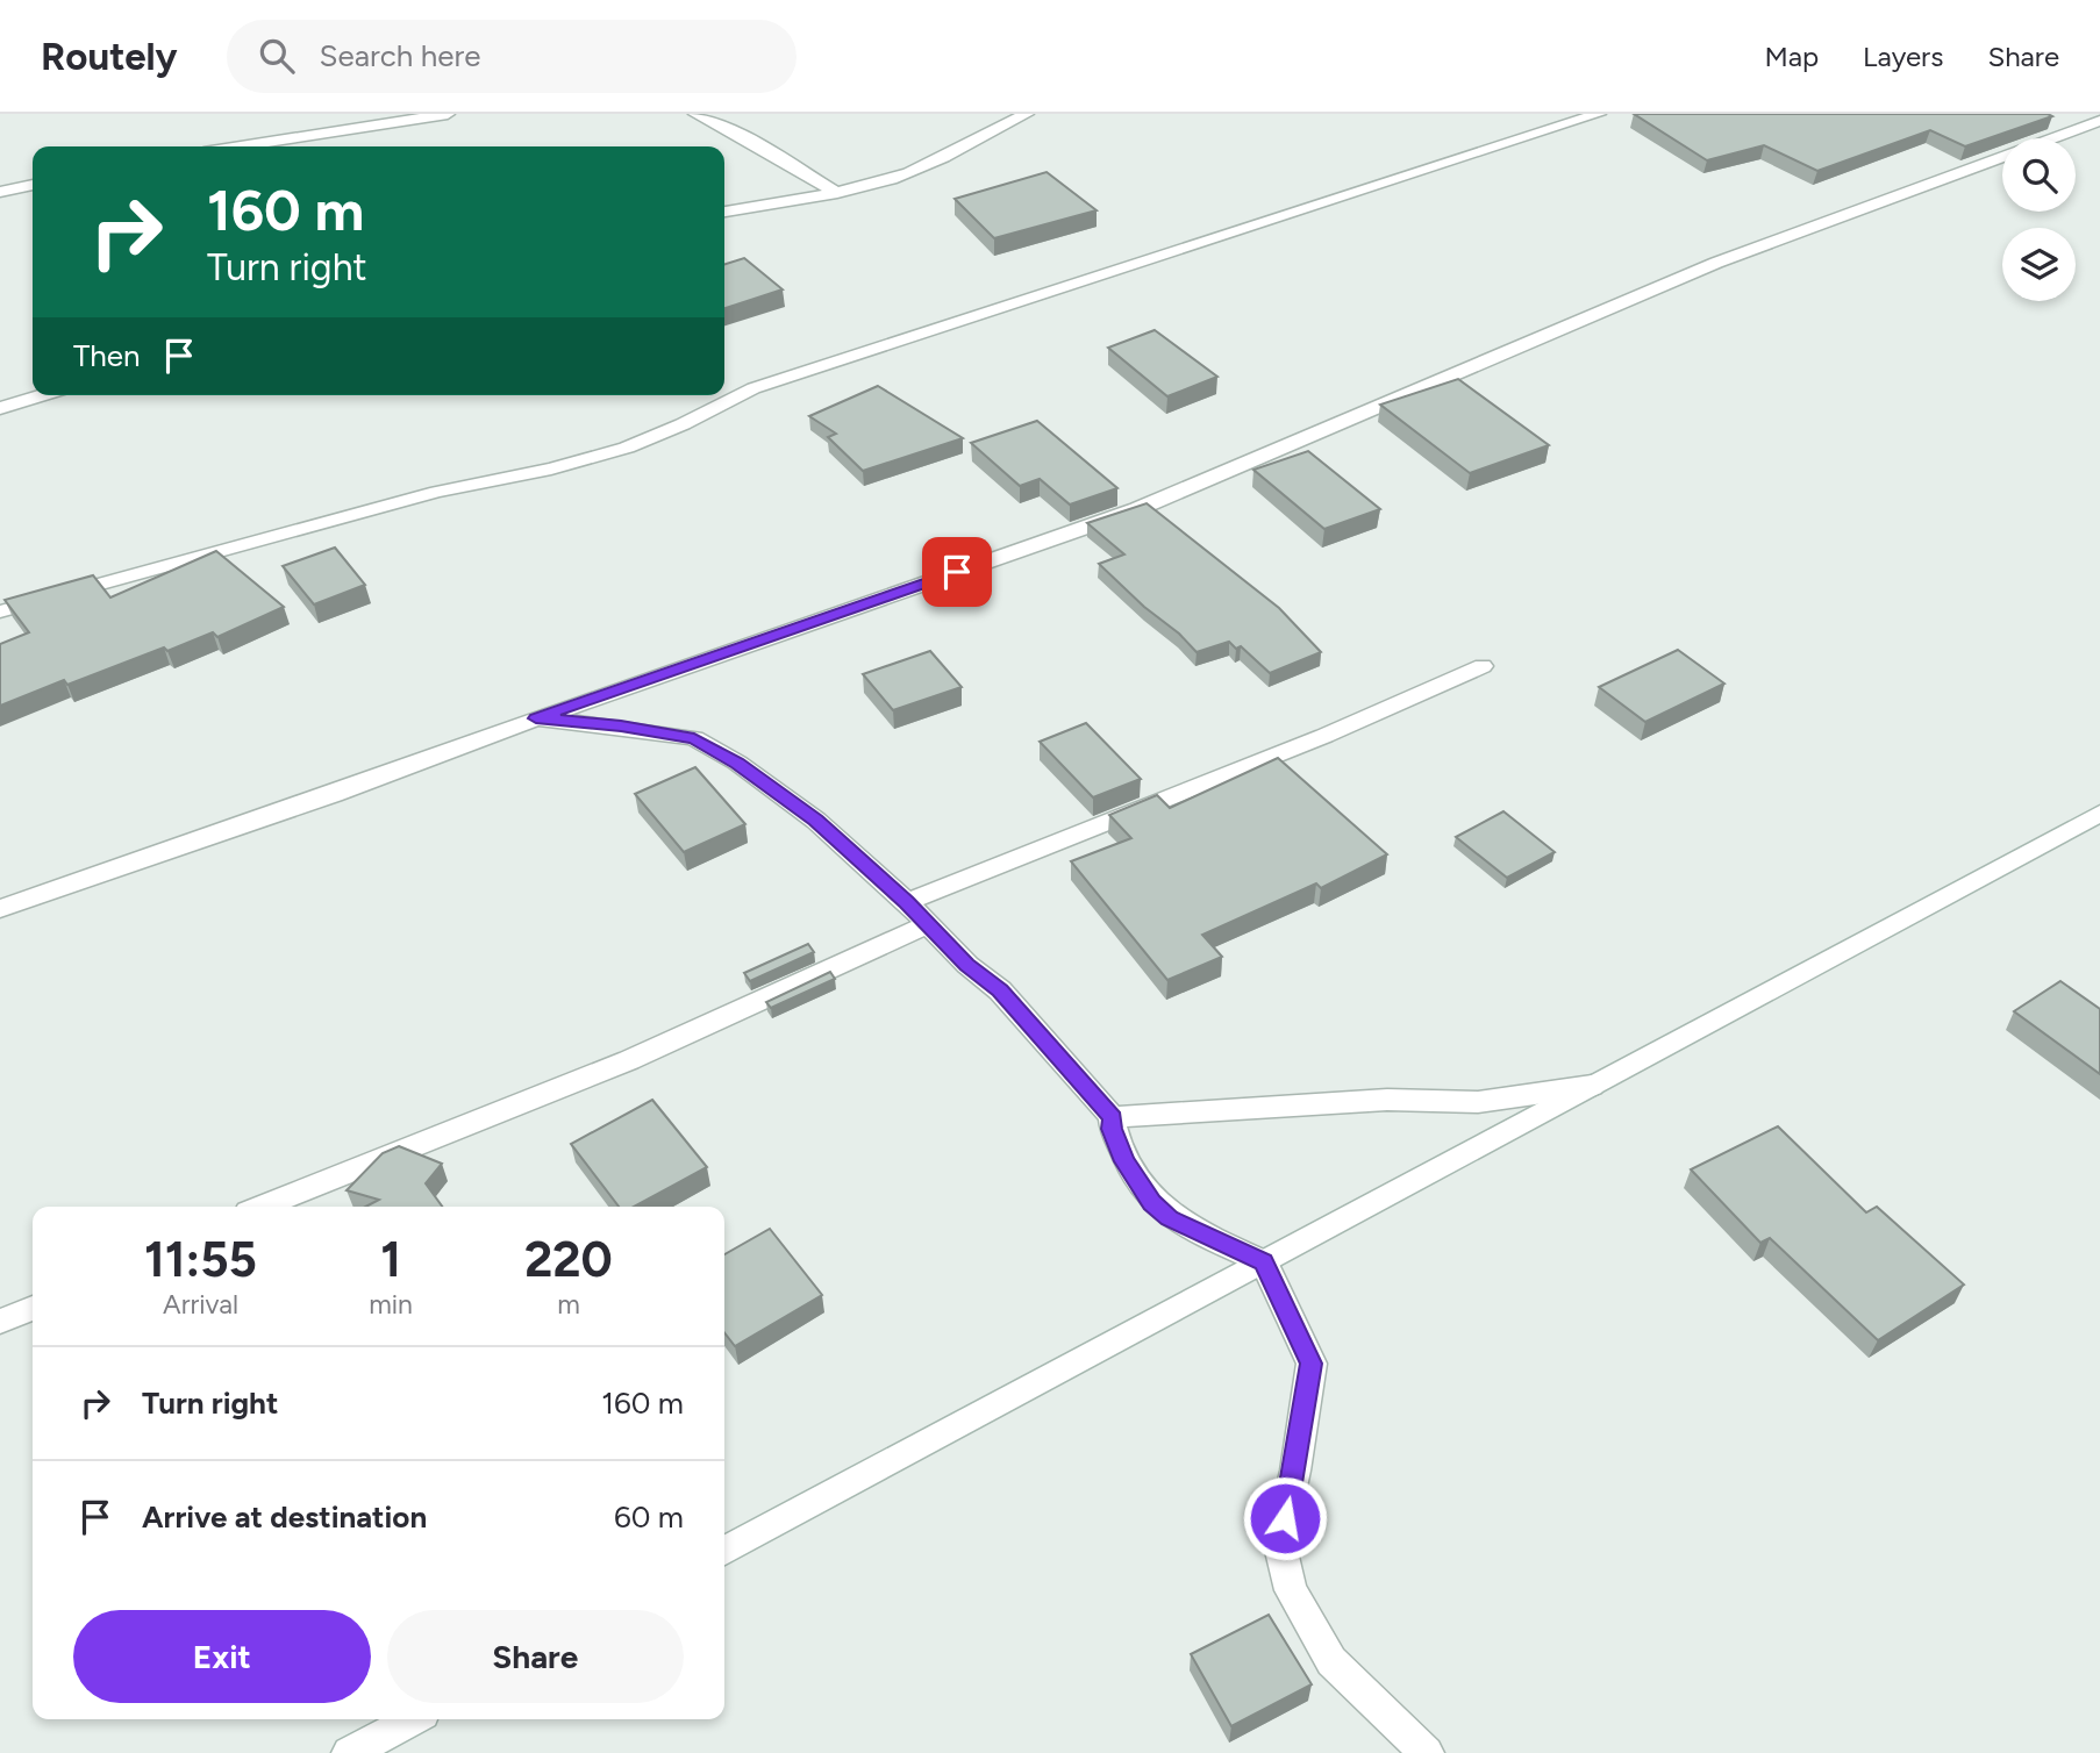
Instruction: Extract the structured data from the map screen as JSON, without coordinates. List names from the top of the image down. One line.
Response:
{"page":{"header":"Routely","search":"Search here","nav":["Map","Layers","Share"],"turn":["160 m","Turn right"],"then":"Then","eta":["11:55","Arrival","1","min","220","m"],"list":[{"name":"Turn right","value":"160 m"},{"name":"Arrive at destination","value":"60 m"}],"buttons":["Exit","Share"]}}
